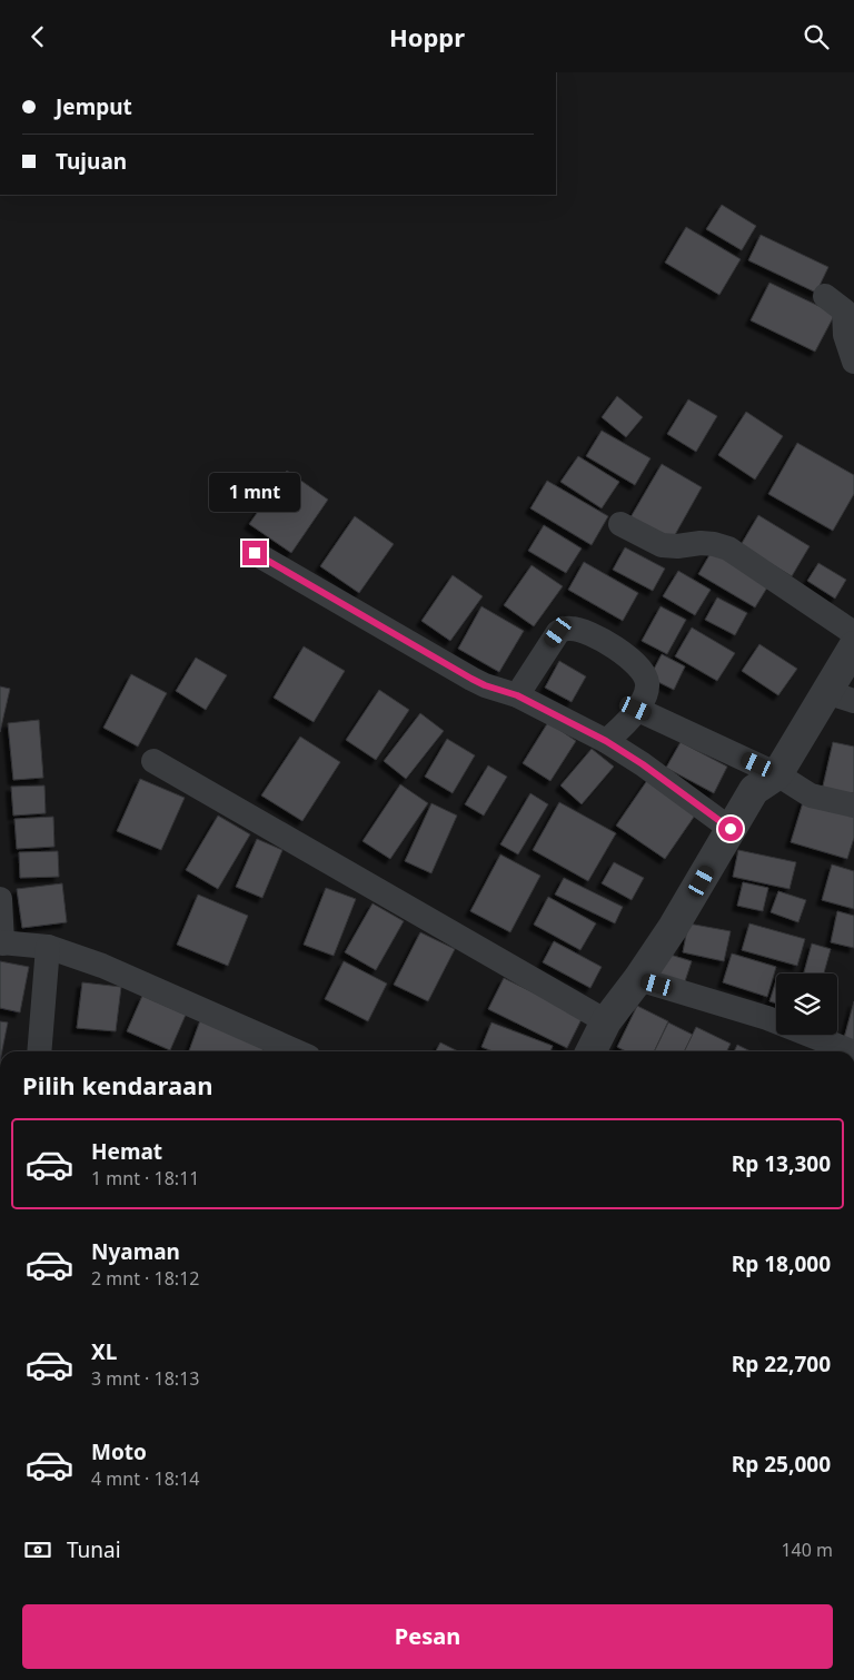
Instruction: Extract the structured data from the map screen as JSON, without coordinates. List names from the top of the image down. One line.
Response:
{"page":{"header":"Hoppr","banner":["Jemput","Tujuan"],"bubble":"1 mnt","heading":"Pilih kendaraan","list":[{"name":"Hemat","note":"1 mnt · 18:11","value":"Rp 13,300"},{"name":"Nyaman","note":"2 mnt · 18:12","value":"Rp 18,000"},{"name":"XL","note":"3 mnt · 18:13","value":"Rp 22,700"},{"name":"Moto","note":"4 mnt · 18:14","value":"Rp 25,000"}],"pay":["Tunai","140 m"],"buttons":"Pesan"}}
